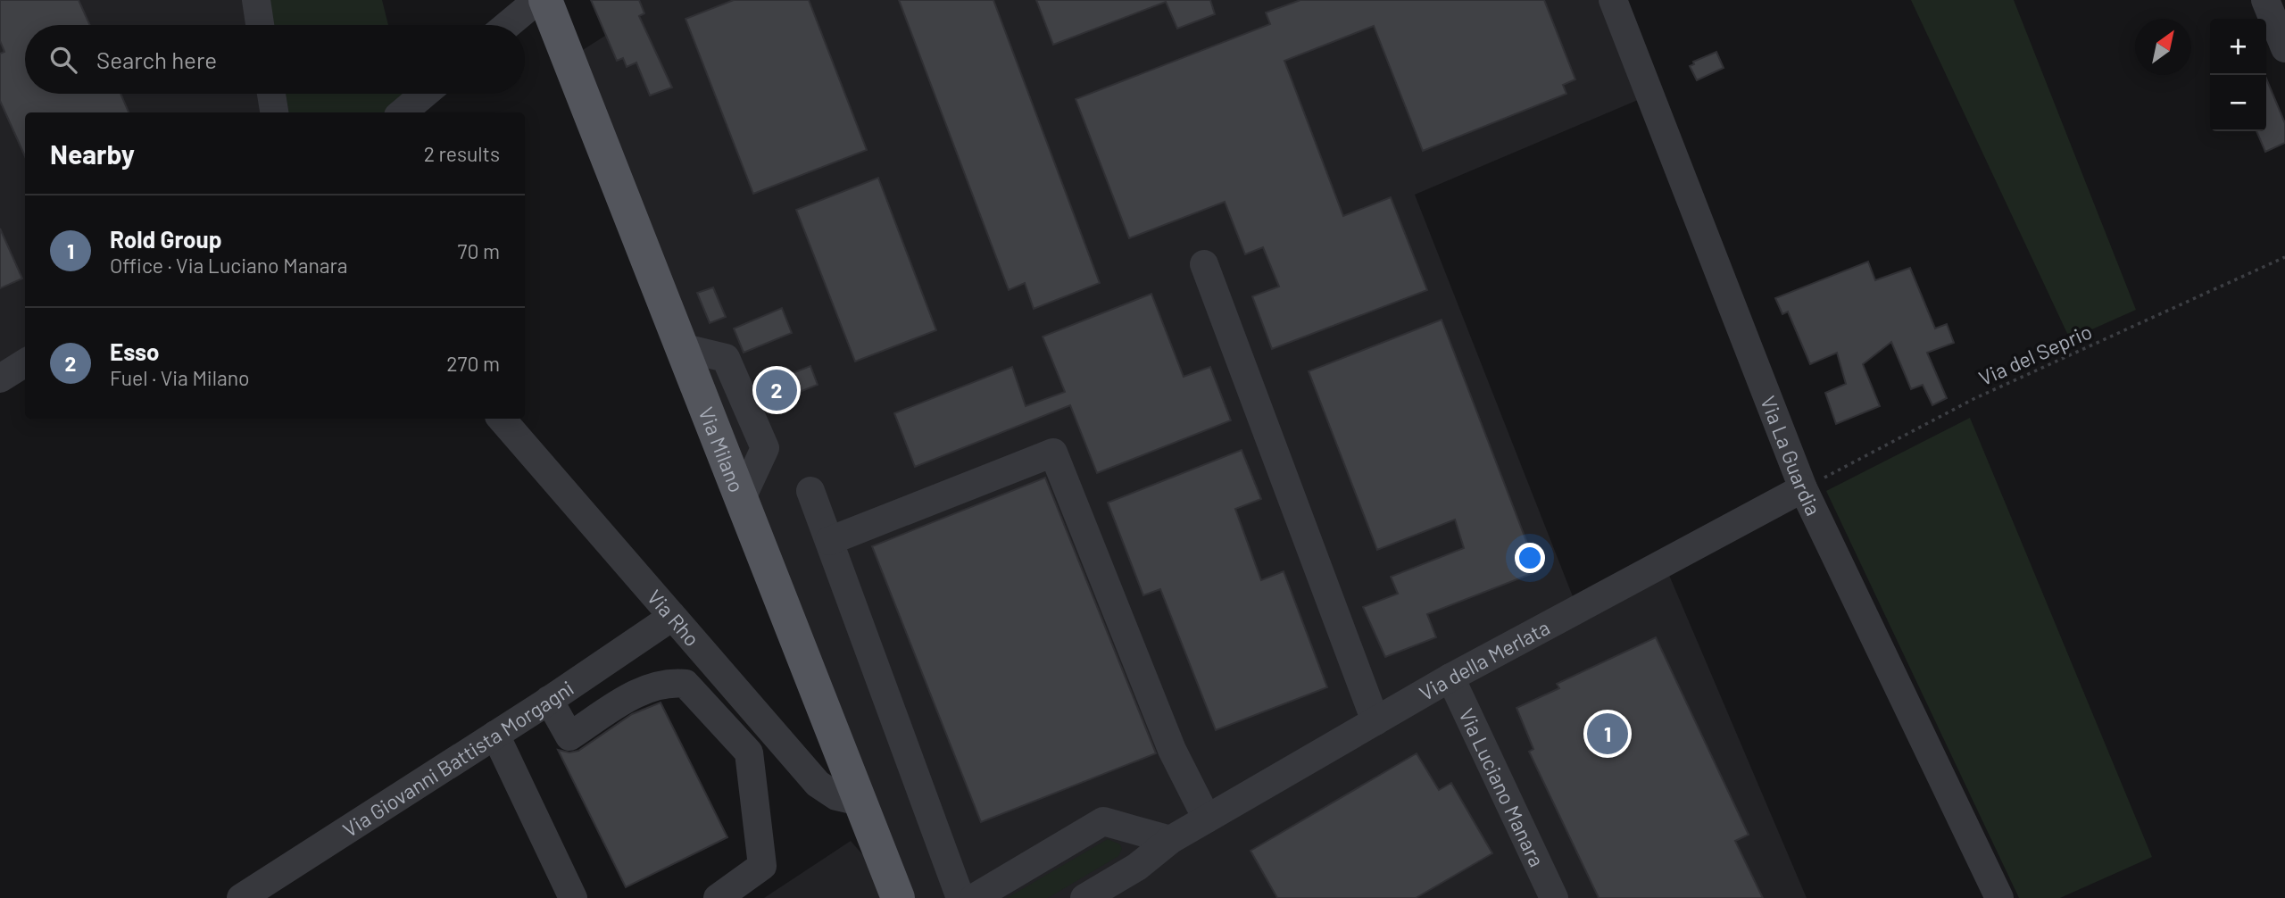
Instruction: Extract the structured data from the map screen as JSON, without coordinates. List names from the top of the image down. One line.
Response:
{"streets":{"main road":["Via Milano"],"street":["Via La Guardia","Via Rho","Via della Merlata","Via Giovanni Battista Morgagni","Via Luciano Manara"],"path":["Via del Seprio"]},"crossings":[["Via del Seprio","Via La Guardia"],["Via del Seprio","Via della Merlata"],["Via Milano","Via Rho"],["Via La Guardia","Via della Merlata"],["Via Rho","Via Giovanni Battista Morgagni"],["Via della Merlata","Via Luciano Manara"]],"north":"top right","page":{"map_buttons":["+","−"],"search":"Search here","heading":["Nearby","2 results"],"list":[{"mark":"1","name":"Rold Group","note":"Office · Via Luciano Manara","value":"70 m"},{"mark":"2","name":"Esso","note":"Fuel · Via Milano","value":"270 m"}],"pins":["2","1"]}}
